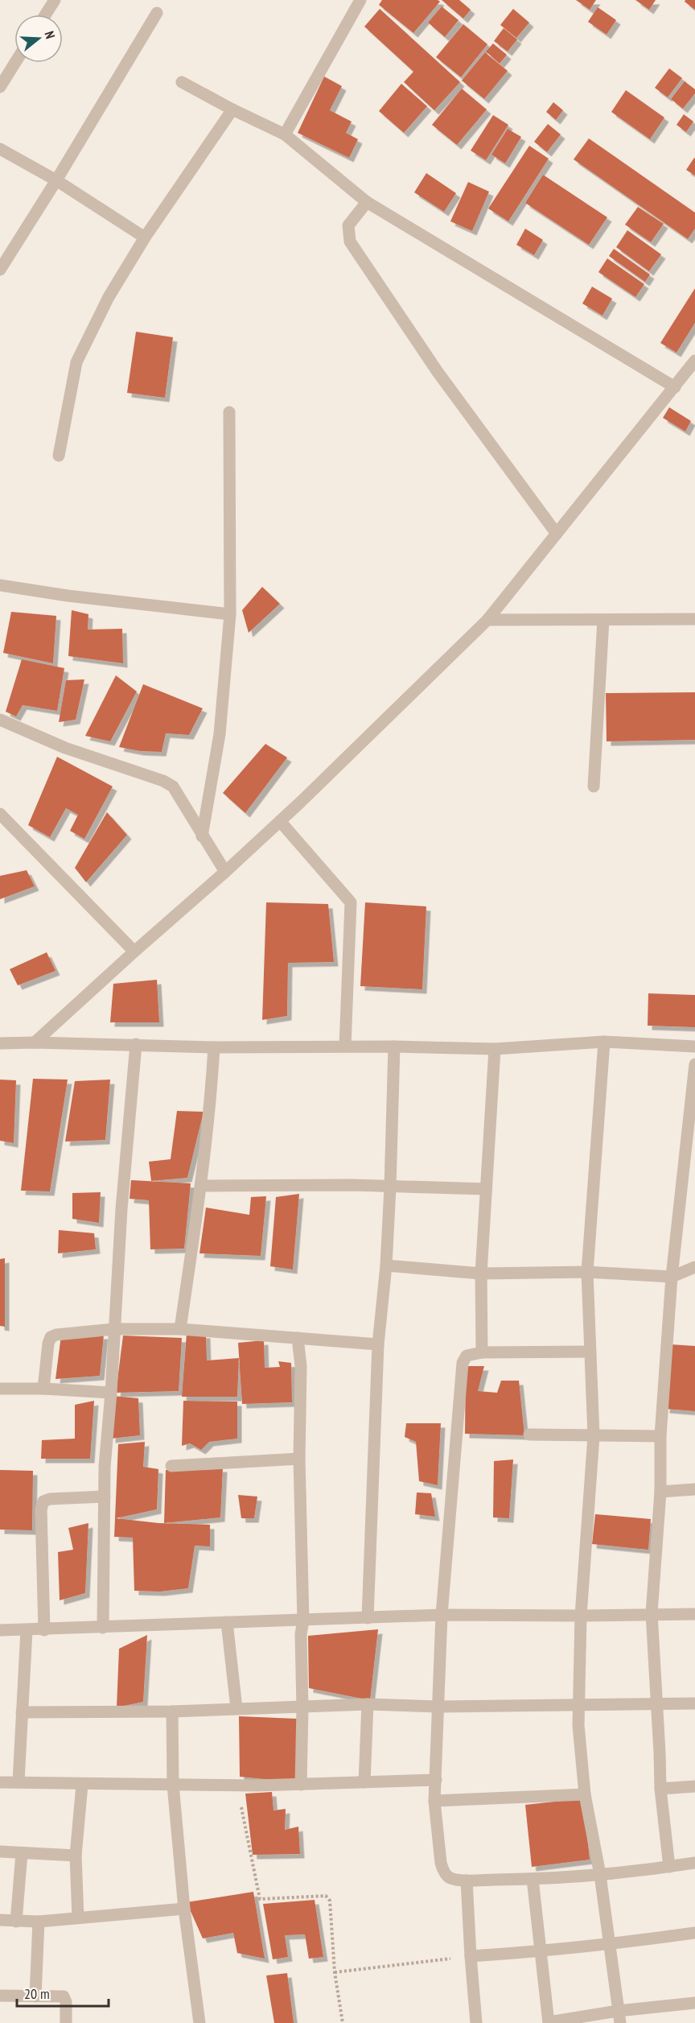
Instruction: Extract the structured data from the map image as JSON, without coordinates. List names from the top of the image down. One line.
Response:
{"scale_bar":"20 m","north":"right"}
